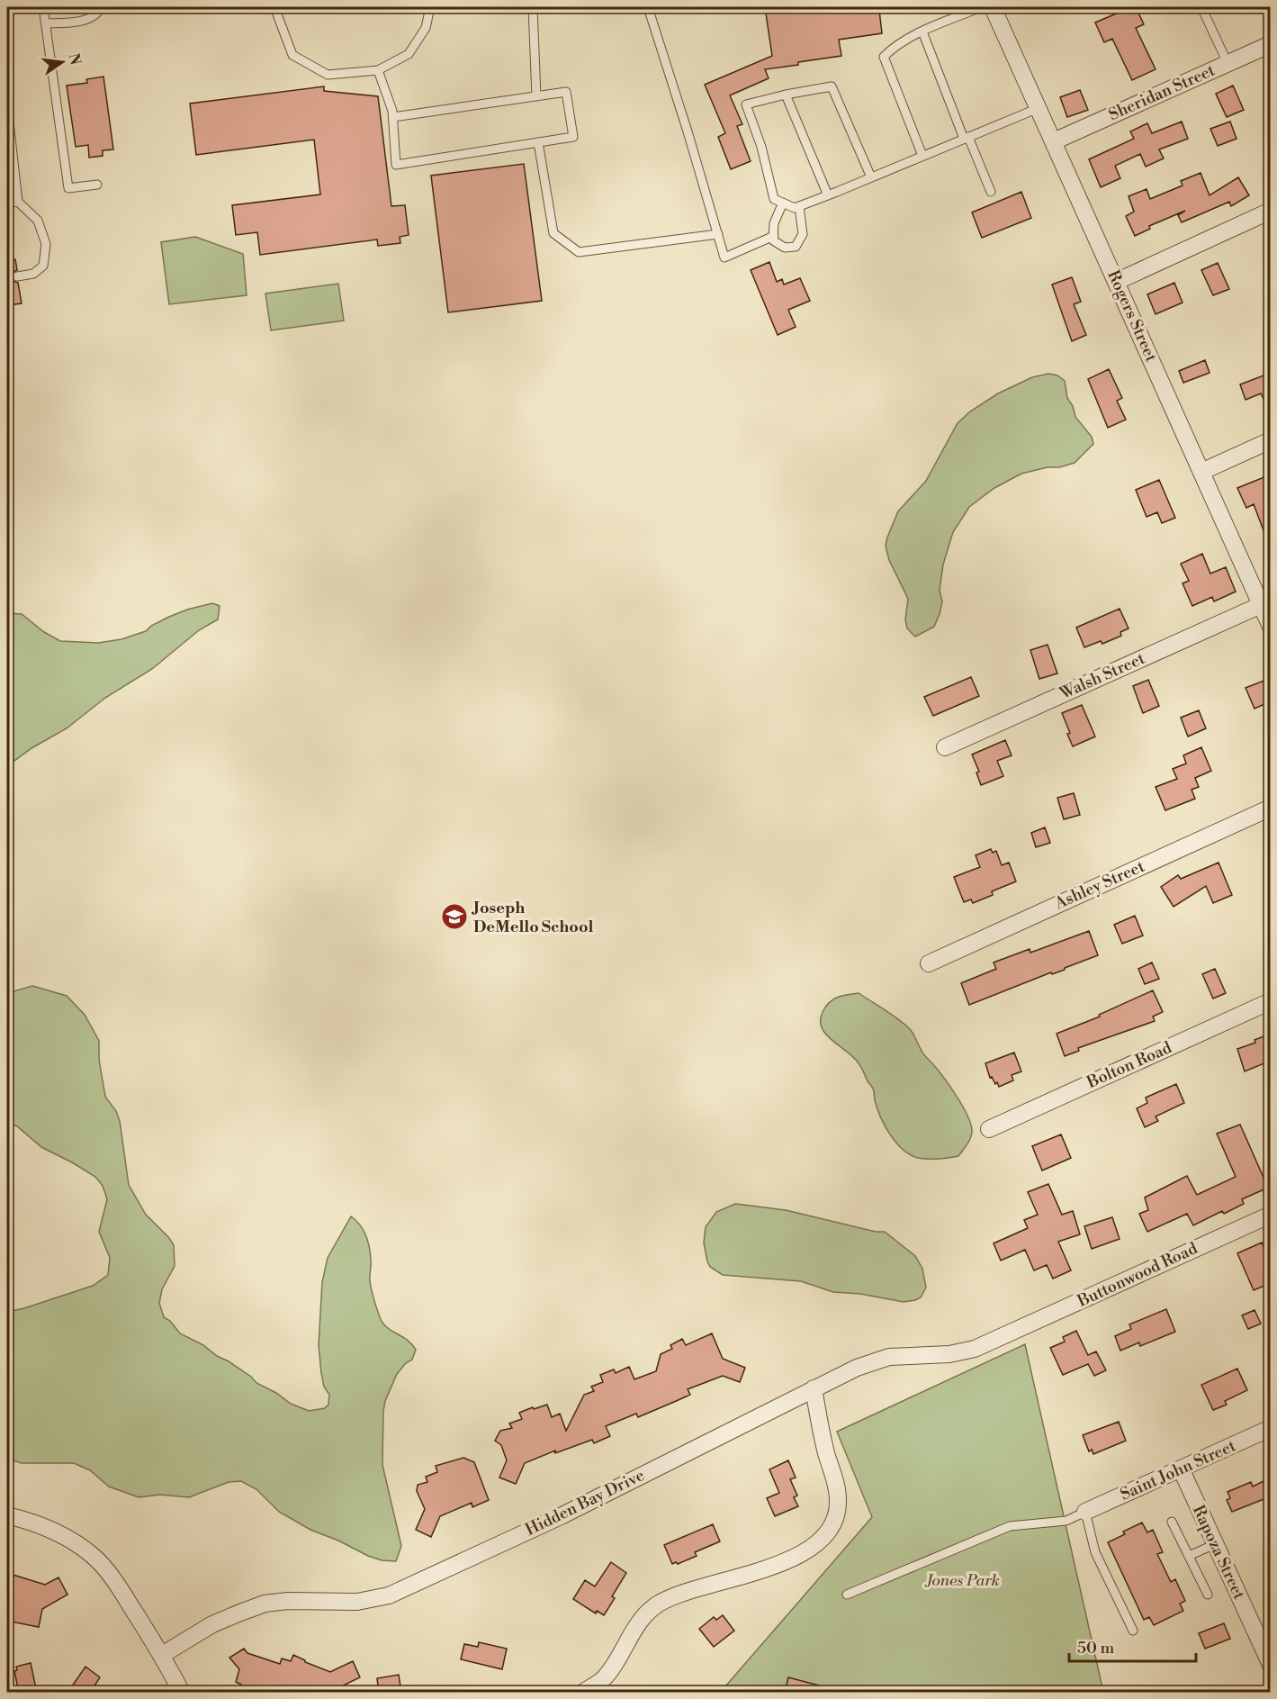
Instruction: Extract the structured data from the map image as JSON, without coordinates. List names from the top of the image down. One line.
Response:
{"streets":{"street":["Sheridan Street","Rogers Street","Walsh Street","Ashley Street","Bolton Road","Buttonwood Road","Saint John Street","Hidden Bay Drive","Rapoza Street"]},"crossings":[["Sheridan Street","Rogers Street"],["Rogers Street","Walsh Street"],["Buttonwood Road","Hidden Bay Drive"],["Saint John Street","Rapoza Street"]],"parks":["Jones Park"],"places":{"school or university":["Joseph DeMello School"]},"scale_bar":"50 m","north":"right"}
